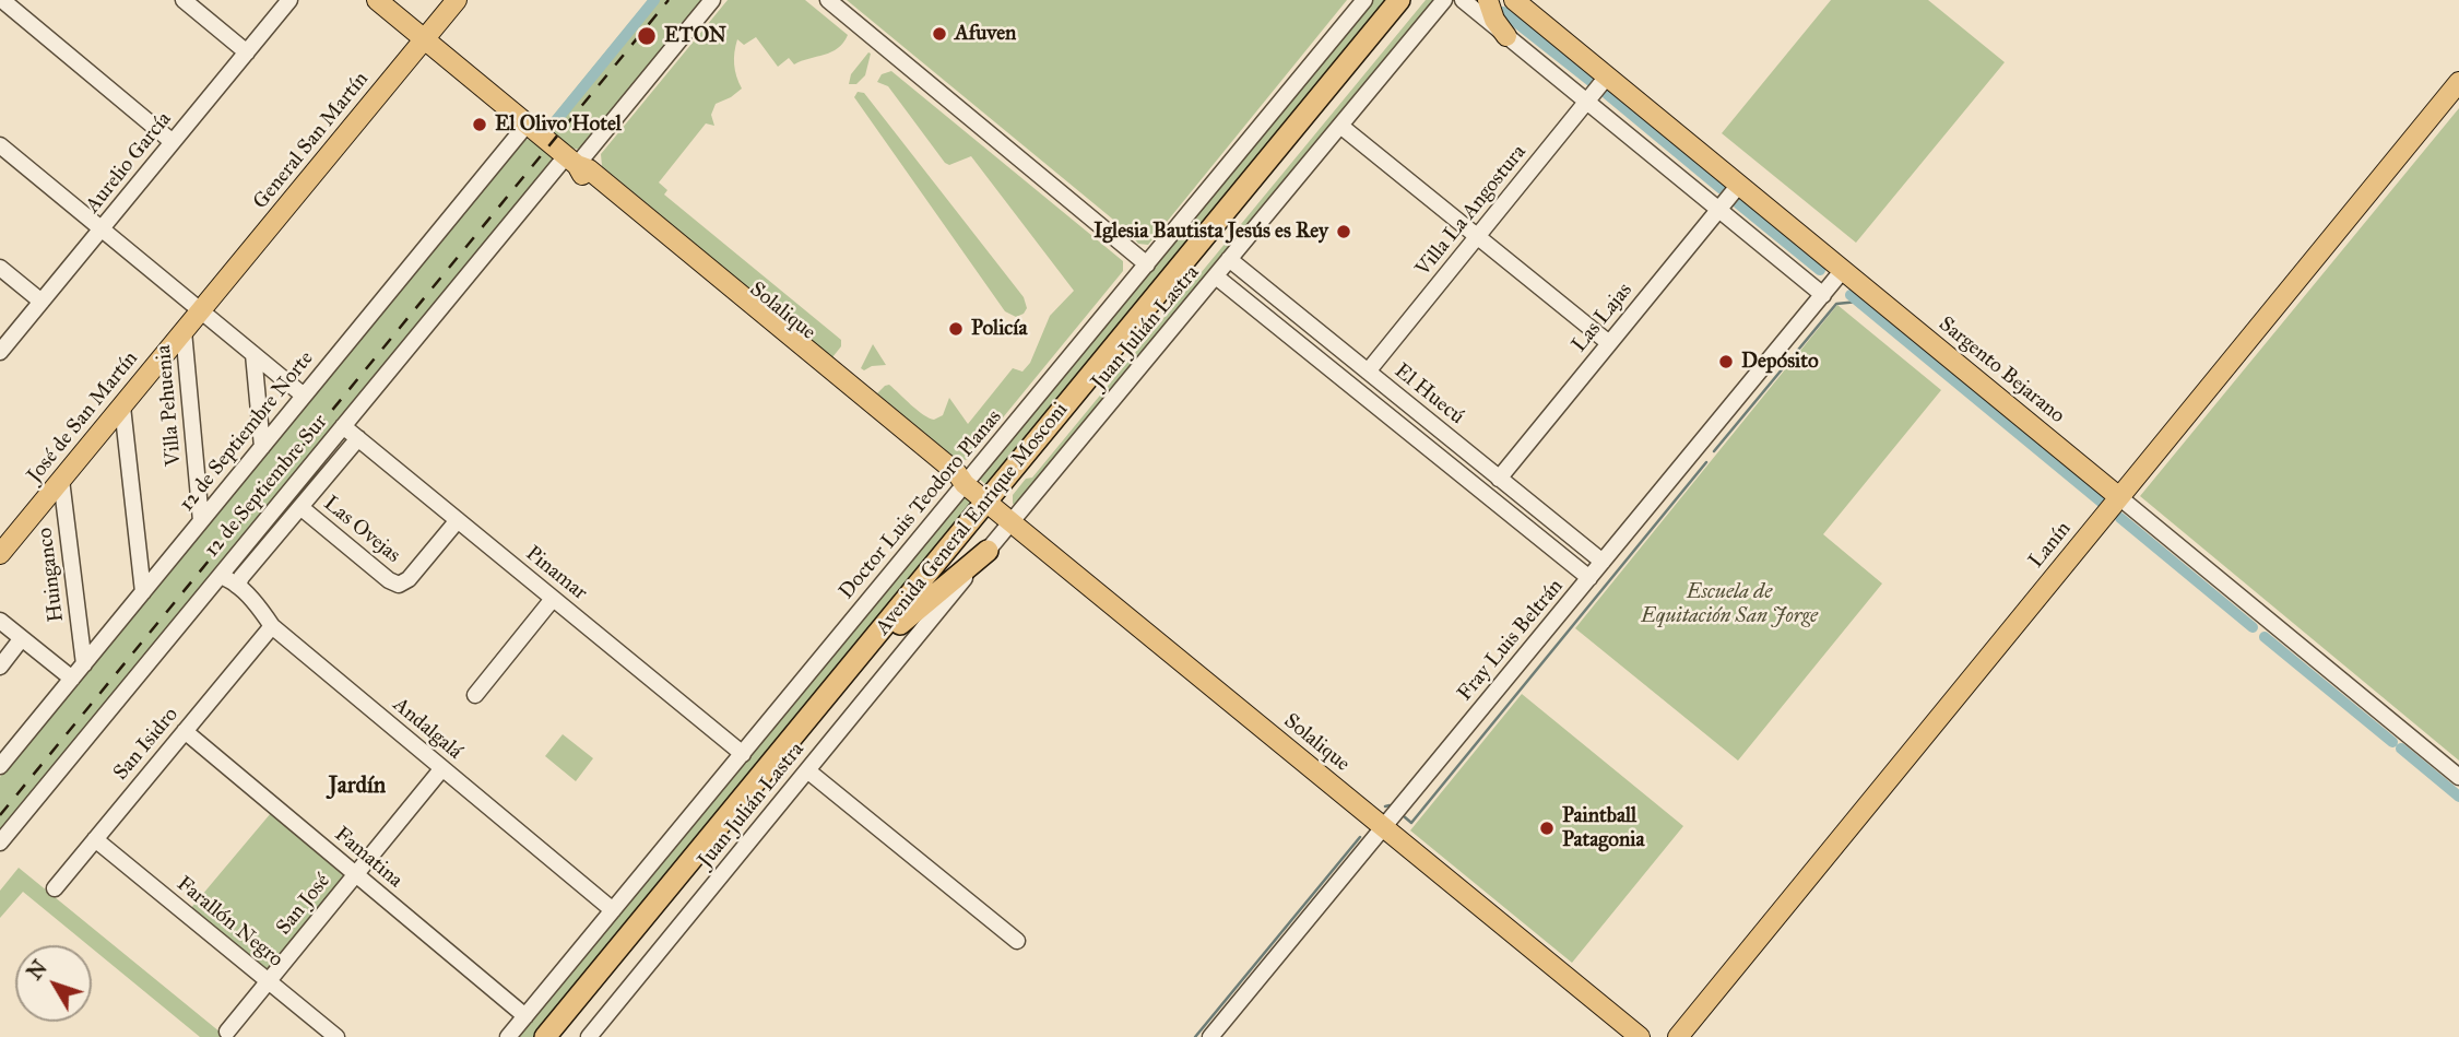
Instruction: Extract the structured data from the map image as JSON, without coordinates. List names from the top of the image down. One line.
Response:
{"streets":{"highway":["Avenida General Enrique Mosconi"],"main road":["General San Martín","Solalique","Sargento Bejarano","José de San Martín","Lanín"],"street":["Aurelio García","Villa La Angostura","Las Lajas","Juan Julián Lastra","El Huecú","Villa Pehuenia","12 de Septiembre Norte","12 de Septiembre Sur","Doctor Luis Teodoro Planas","Las Ovejas","Pinamar","Huinganco","Fray Luis Beltrán","Andalgalá","San Isidro","Famatina","San José","Farallón Negro"]},"crossings":[["General San Martín","Solalique"],["General San Martín","José de San Martín"],["Villa La Angostura","Sargento Bejarano"],["Villa La Angostura","El Huecú"],["Solalique","Juan Julián Lastra"],["Solalique","12 de Septiembre Norte"],["Solalique","12 de Septiembre Sur"],["Solalique","Doctor Luis Teodoro Planas"],["Solalique","Avenida General Enrique Mosconi"],["Solalique","Fray Luis Beltrán"],["Las Lajas","Sargento Bejarano"],["Las Lajas","El Huecú"],["Juan Julián Lastra","El Huecú"],["Juan Julián Lastra","Avenida General Enrique Mosconi"],["Sargento Bejarano","Lanín"],["Sargento Bejarano","Fray Luis Beltrán"],["El Huecú","Fray Luis Beltrán"],["Villa Pehuenia","José de San Martín"],["Villa Pehuenia","12 de Septiembre Norte"],["José de San Martín","Huinganco"],["12 de Septiembre Norte","Huinganco"],["12 de Septiembre Sur","Pinamar"],["12 de Septiembre Sur","Andalgalá"],["Doctor Luis Teodoro Planas","Pinamar"],["Doctor Luis Teodoro Planas","Andalgalá"],["Doctor Luis Teodoro Planas","Famatina"],["Las Ovejas","Pinamar"],["Andalgalá","San Isidro"],["Andalgalá","San José"],["San Isidro","Famatina"],["San Isidro","Farallón Negro"],["Famatina","San José"],["San José","Farallón Negro"]],"districts":["Jardín"],"parks":["Escuela de Equitación San Jorge"],"places":["Afuven","ETON","El Olivo Hotel","Iglesia Bautista Jesús es Rey","Policía","Depósito","Paintball Patagonia"],"north":"top left"}
